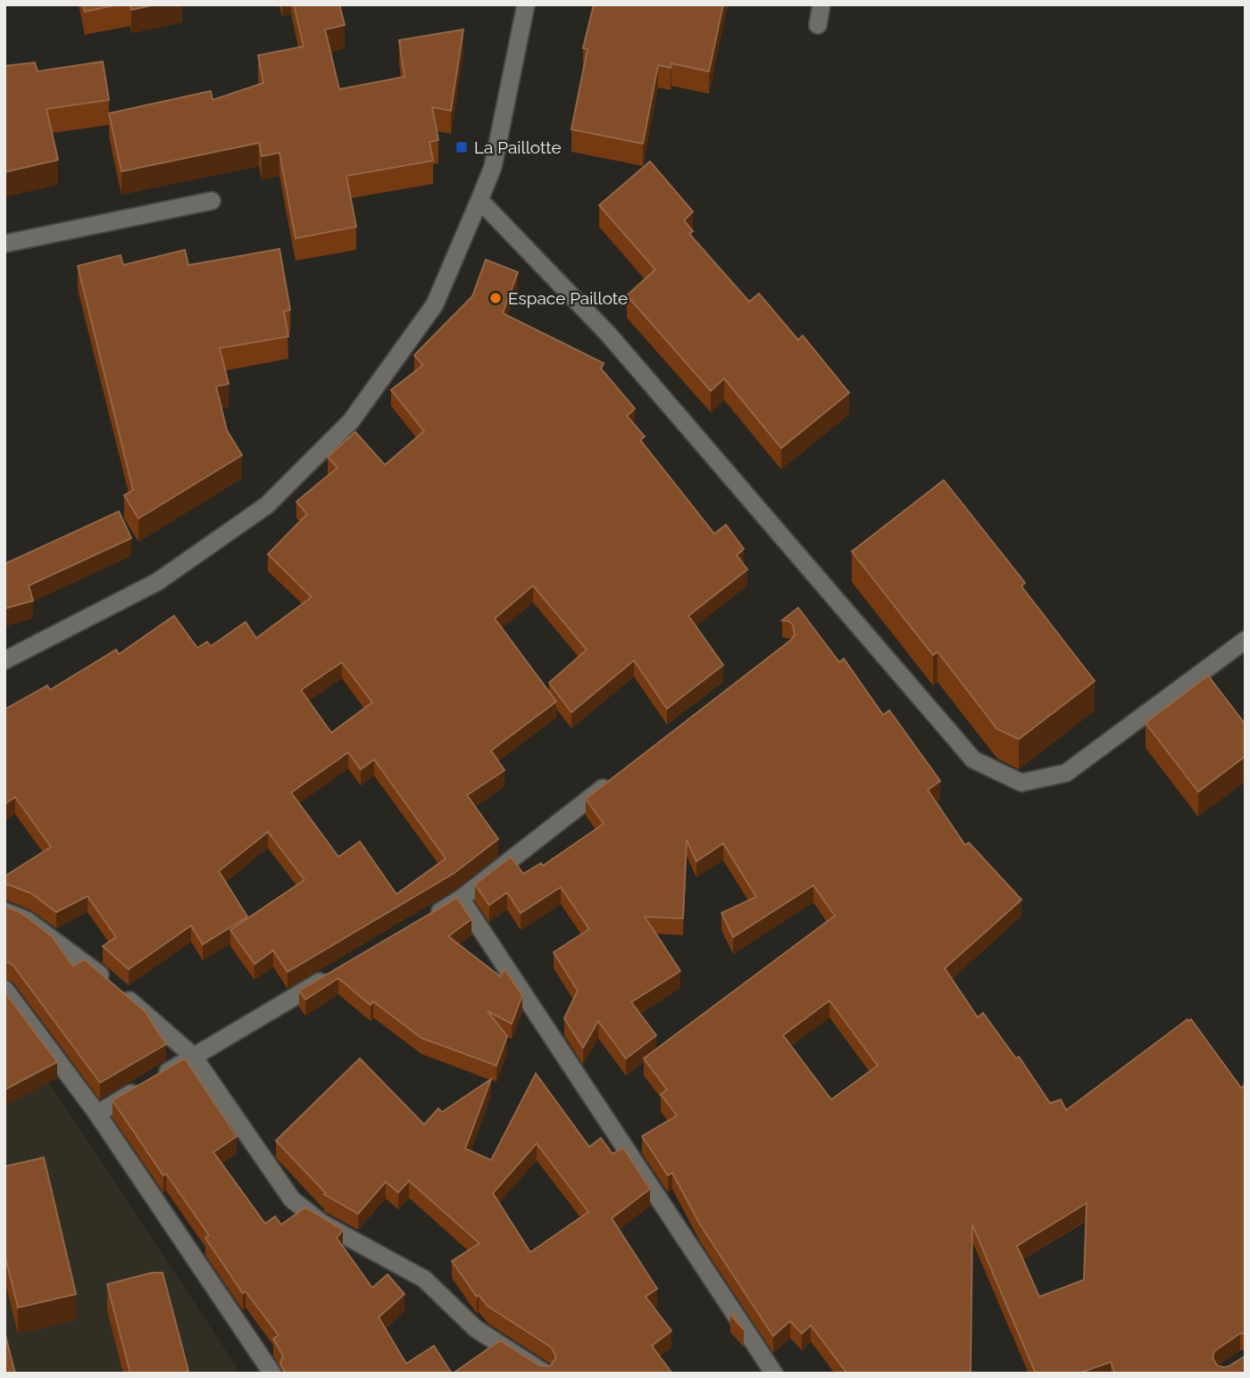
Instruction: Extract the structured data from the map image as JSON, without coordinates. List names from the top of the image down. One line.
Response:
{"places":{"transit":["La Paillotte"],"other":["Espace Paillote"]}}
